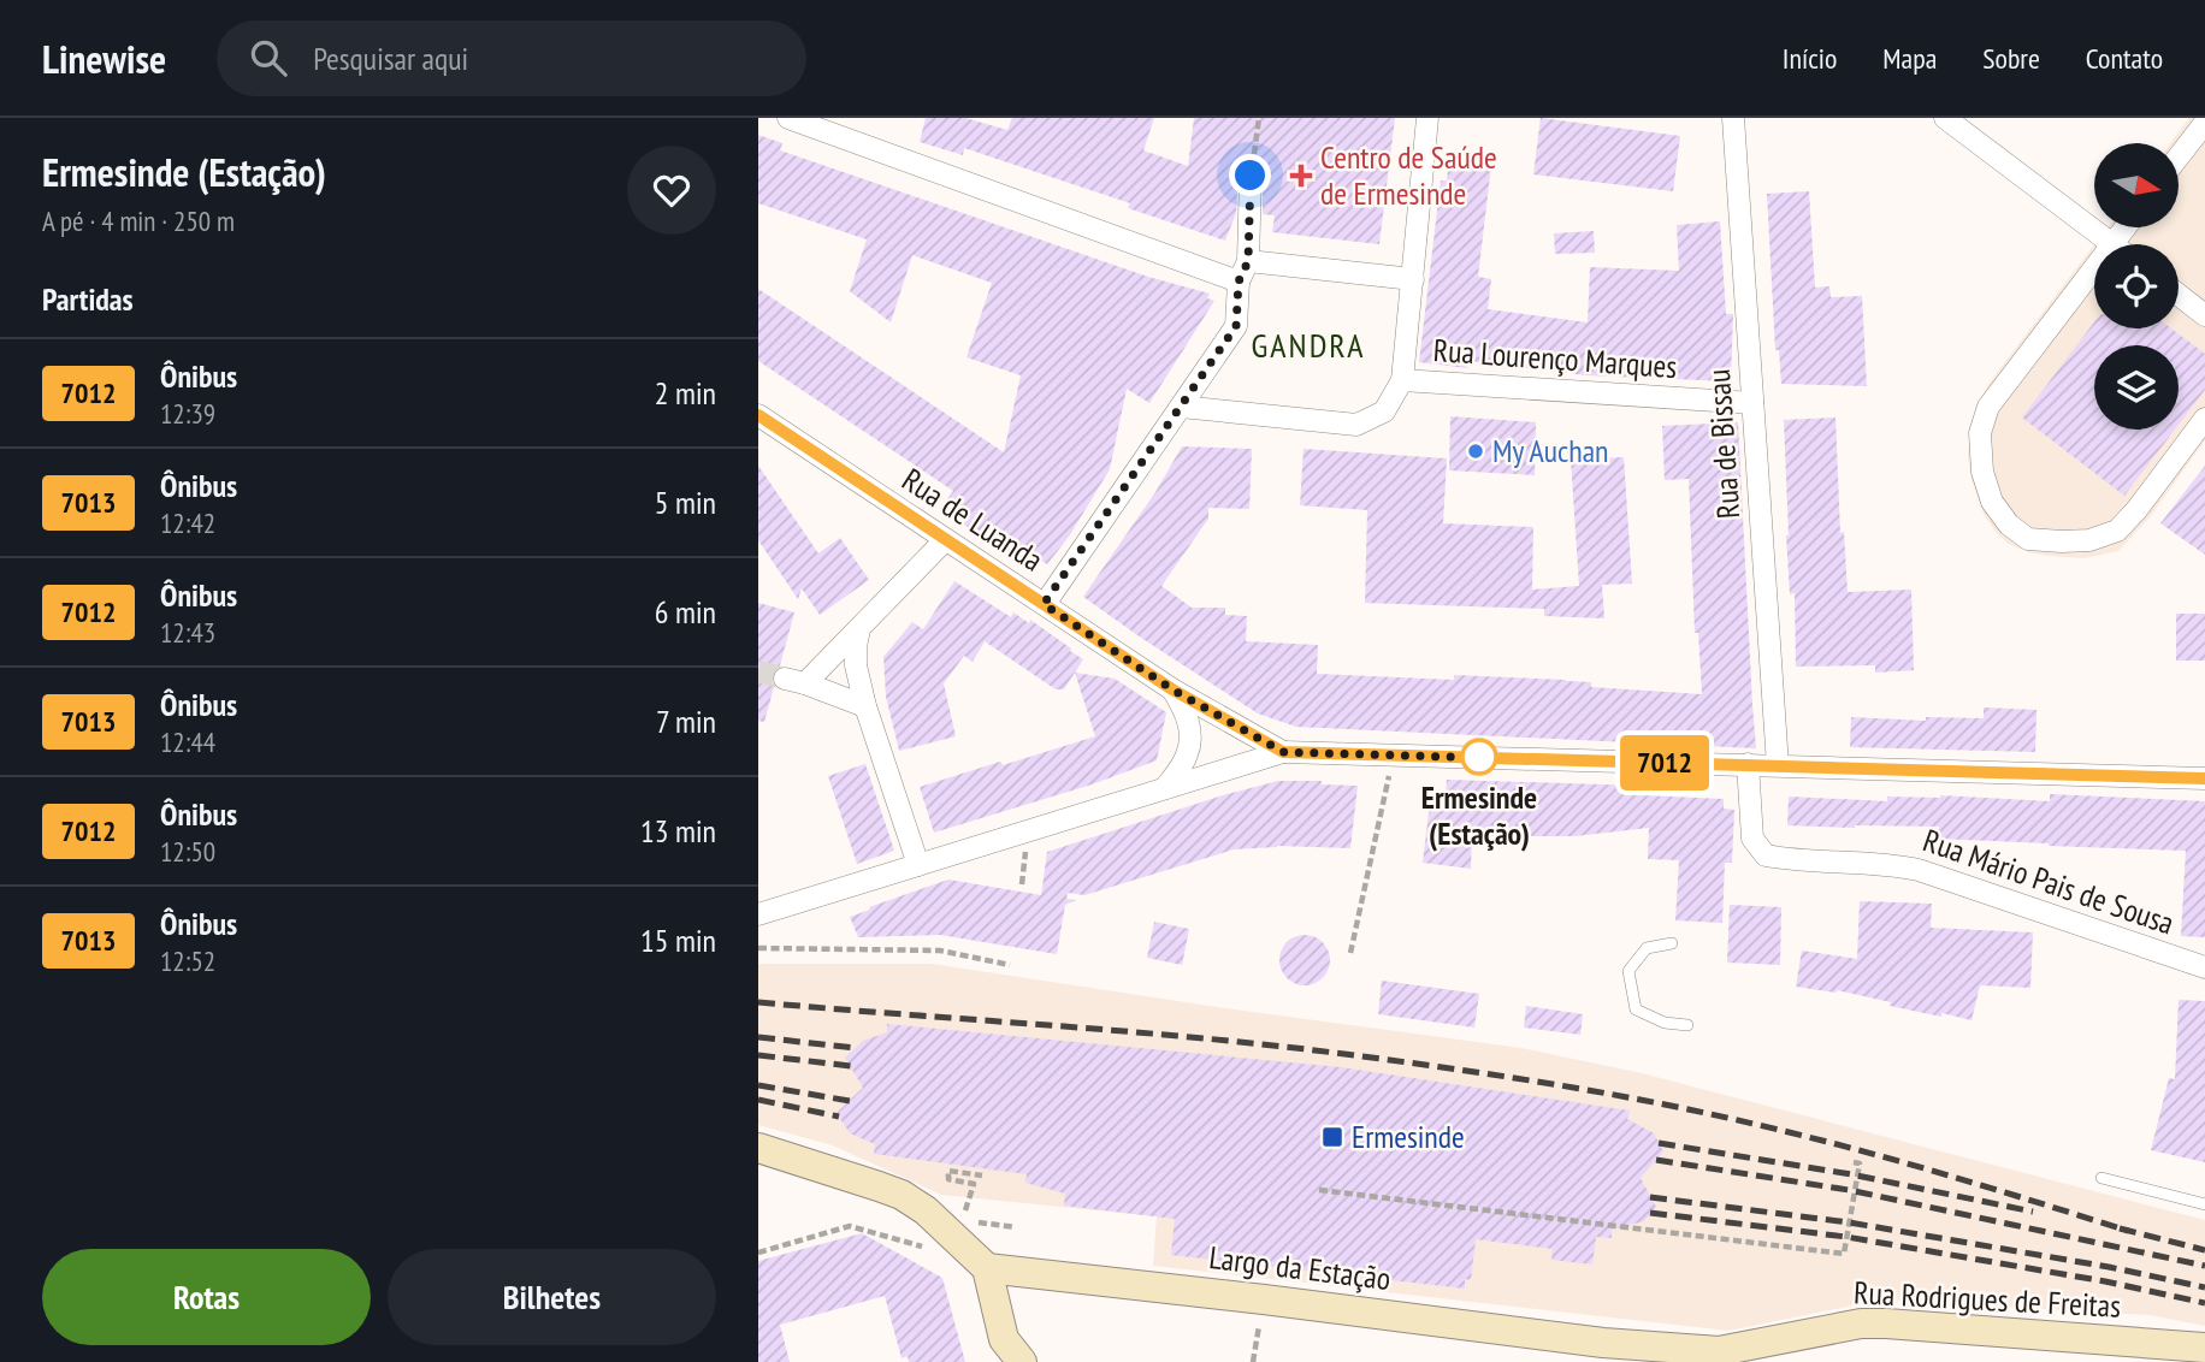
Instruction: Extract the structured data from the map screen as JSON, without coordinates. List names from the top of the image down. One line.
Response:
{"streets":{"main road":["Largo da Estação","Rua Rodrigues de Freitas"],"street":["Rua Lourenço Marques","Rua de Bissau","Rua de Luanda","Rua Mário Pais de Sousa"]},"crossings":[["Rua Lourenço Marques","Rua de Bissau"],["Largo da Estação","Rua Rodrigues de Freitas"]],"districts":["GANDRA"],"places":{"health":["Centro de Saúde de Ermesinde"],"other":["My Auchan","Ermesinde (Estação)"],"transit":["Ermesinde"]},"lines":["bus line 7012"],"north":"right","page":{"header":"Linewise","search":"Pesquisar aqui","nav":["Início","Mapa","Sobre","Contato"],"heading":[["Ermesinde (Estação)","A pé · 4 min · 250 m"],"Partidas"],"on_map":"7012","list":[{"mark":"7012","name":"Ônibus","note":"12:39","value":"2 min"},{"mark":"7013","name":"Ônibus","note":"12:42","value":"5 min"},{"mark":"7012","name":"Ônibus","note":"12:43","value":"6 min"},{"mark":"7013","name":"Ônibus","note":"12:44","value":"7 min"},{"mark":"7012","name":"Ônibus","note":"12:50","value":"13 min"},{"mark":"7013","name":"Ônibus","note":"12:52","value":"15 min"}],"buttons":["Rotas","Bilhetes"]}}
